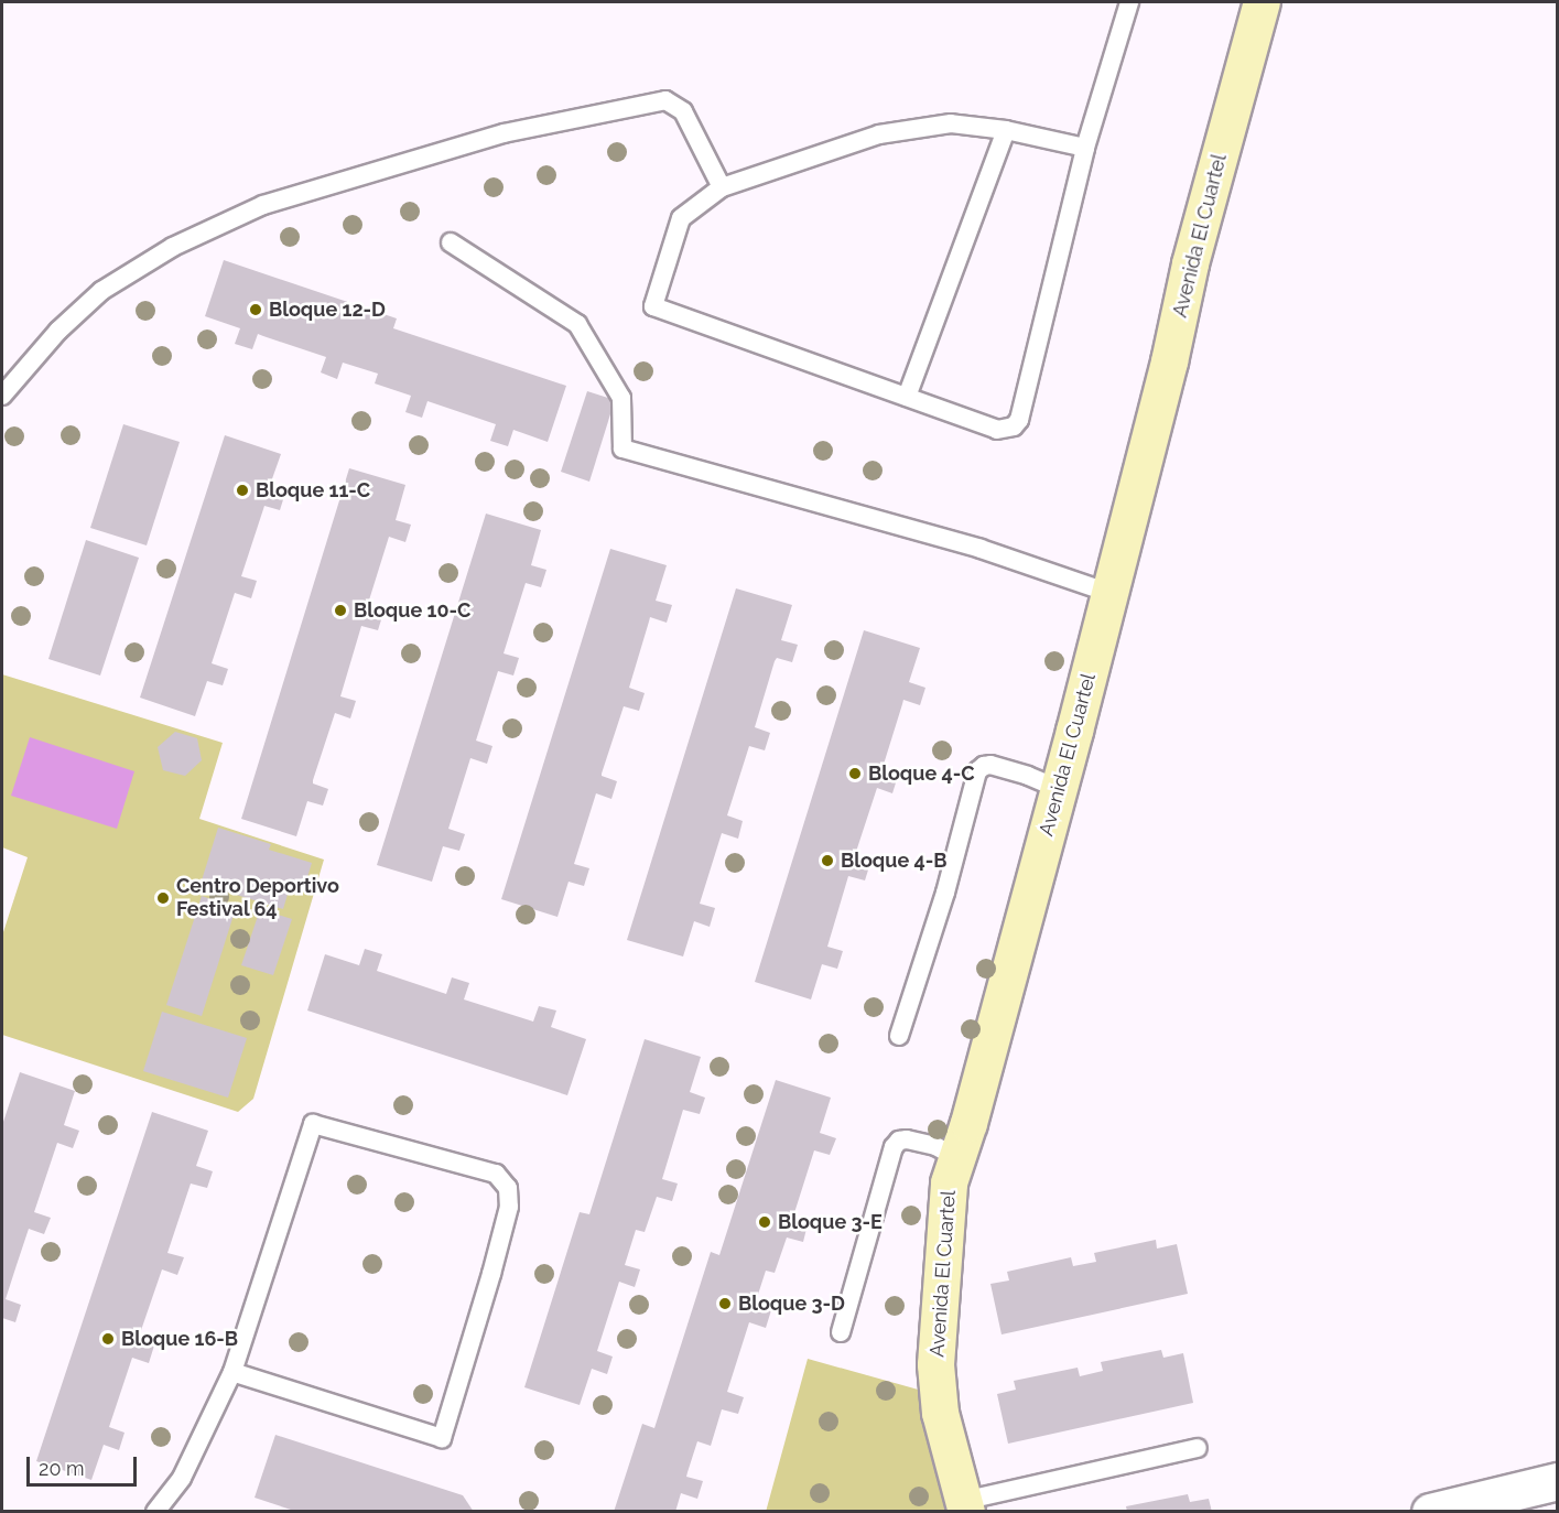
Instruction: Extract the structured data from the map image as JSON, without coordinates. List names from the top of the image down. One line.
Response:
{"streets":{"main road":["Avenida El Cuartel"]},"places":["Bloque 12-D","Bloque 11-C","Bloque 10-C","Bloque 4-C","Bloque 4-B","Centro Deportivo Festival 64","Bloque 3-E","Bloque 3-D","Bloque 16-B"],"scale_bar":"20 m"}
